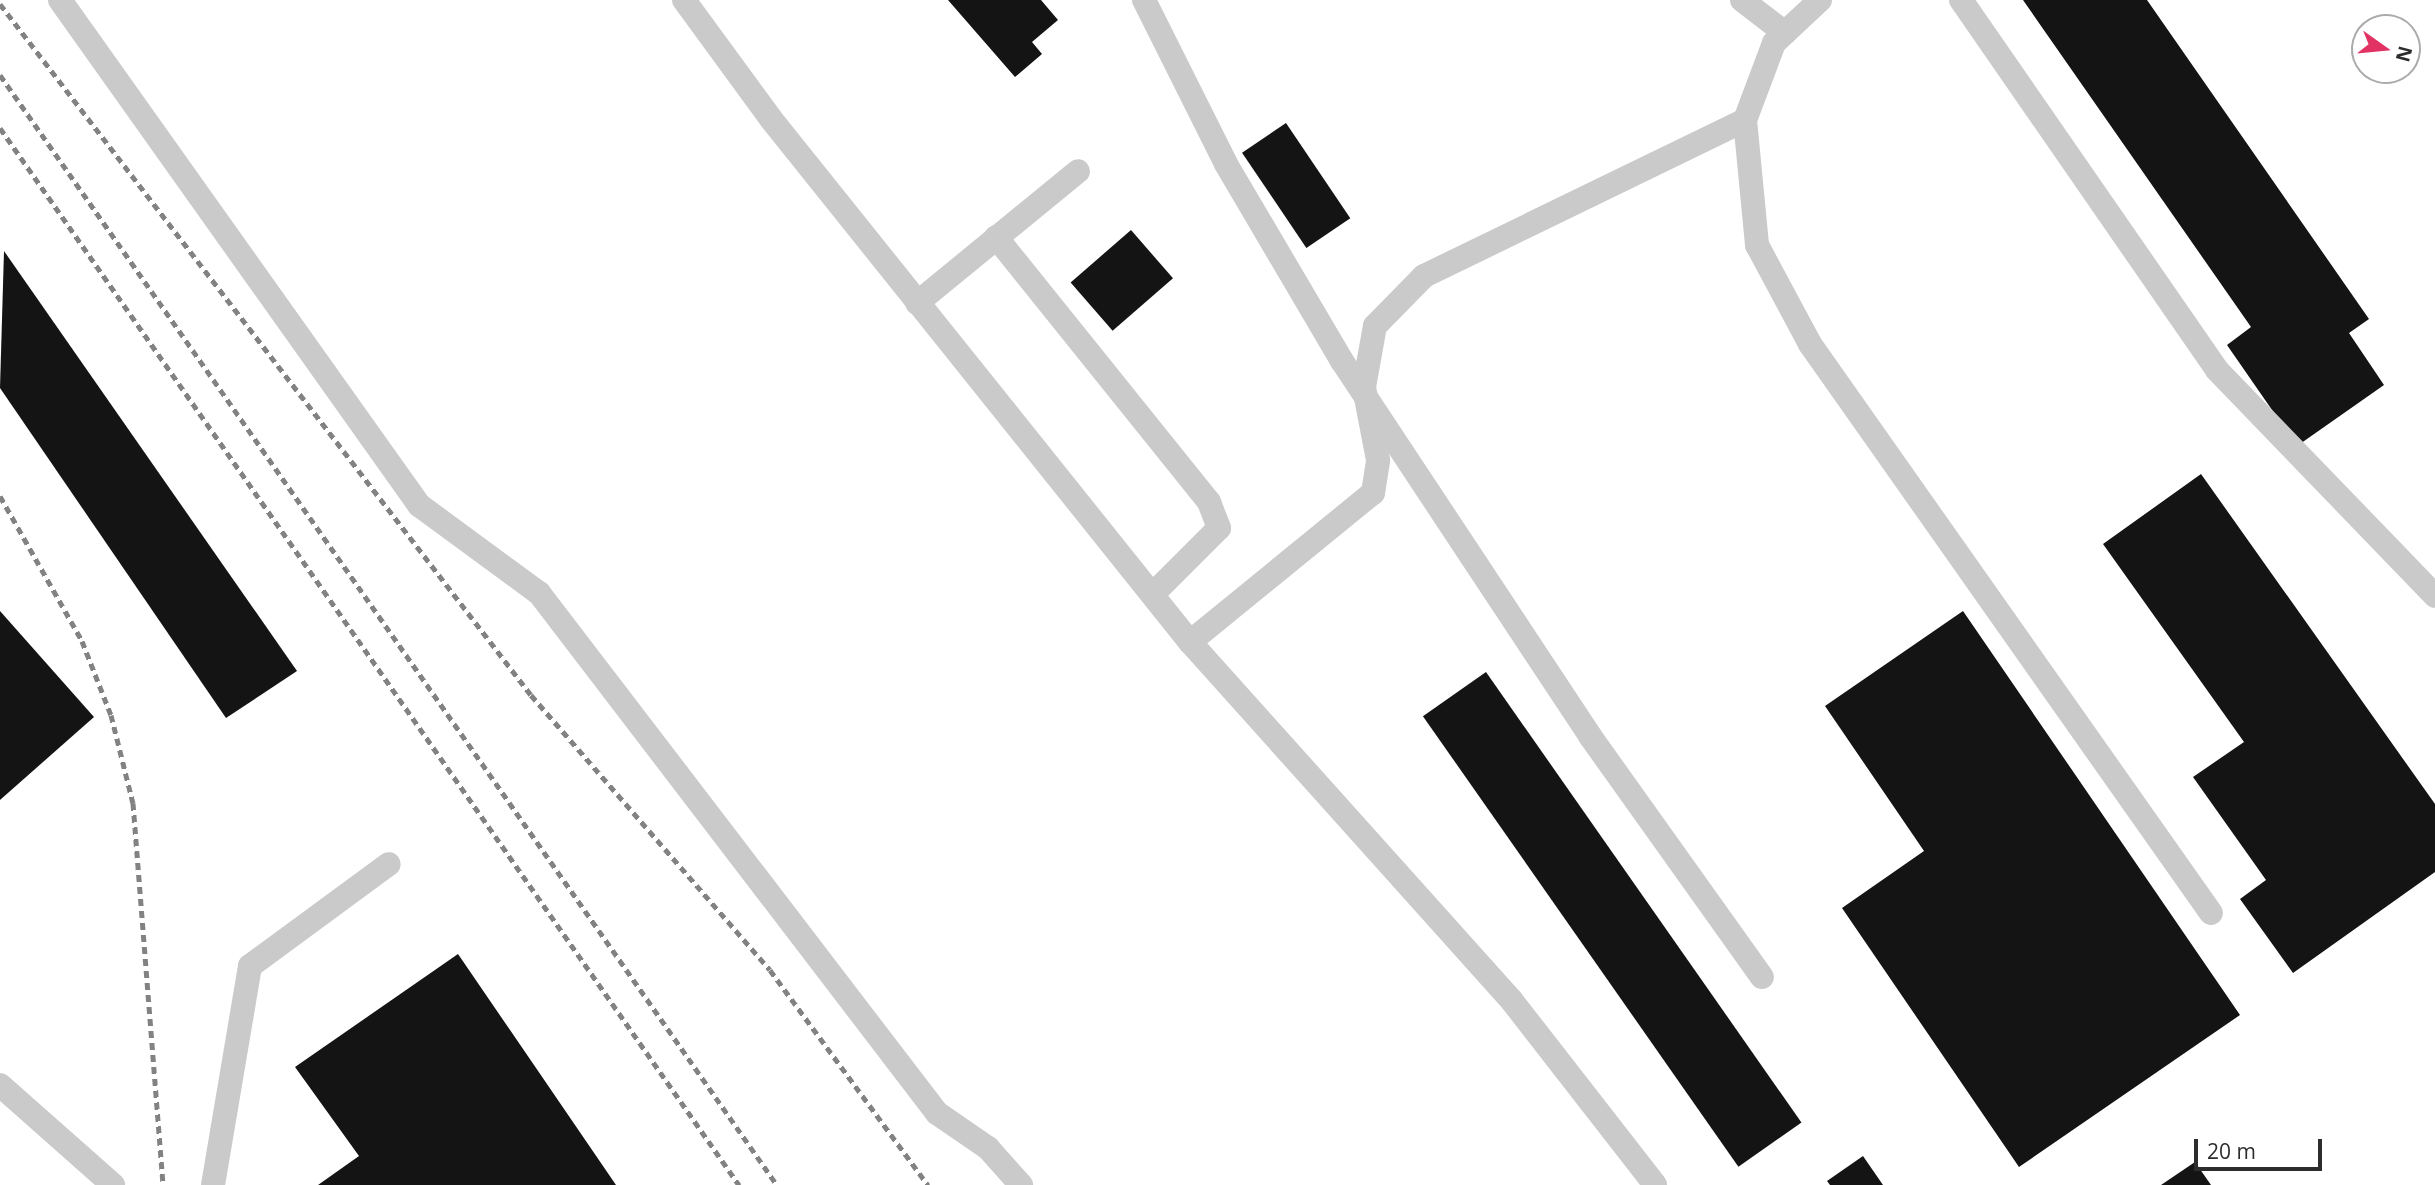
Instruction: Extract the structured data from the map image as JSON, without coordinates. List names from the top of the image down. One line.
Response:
{"scale_bar":"20 m","north":"right"}
